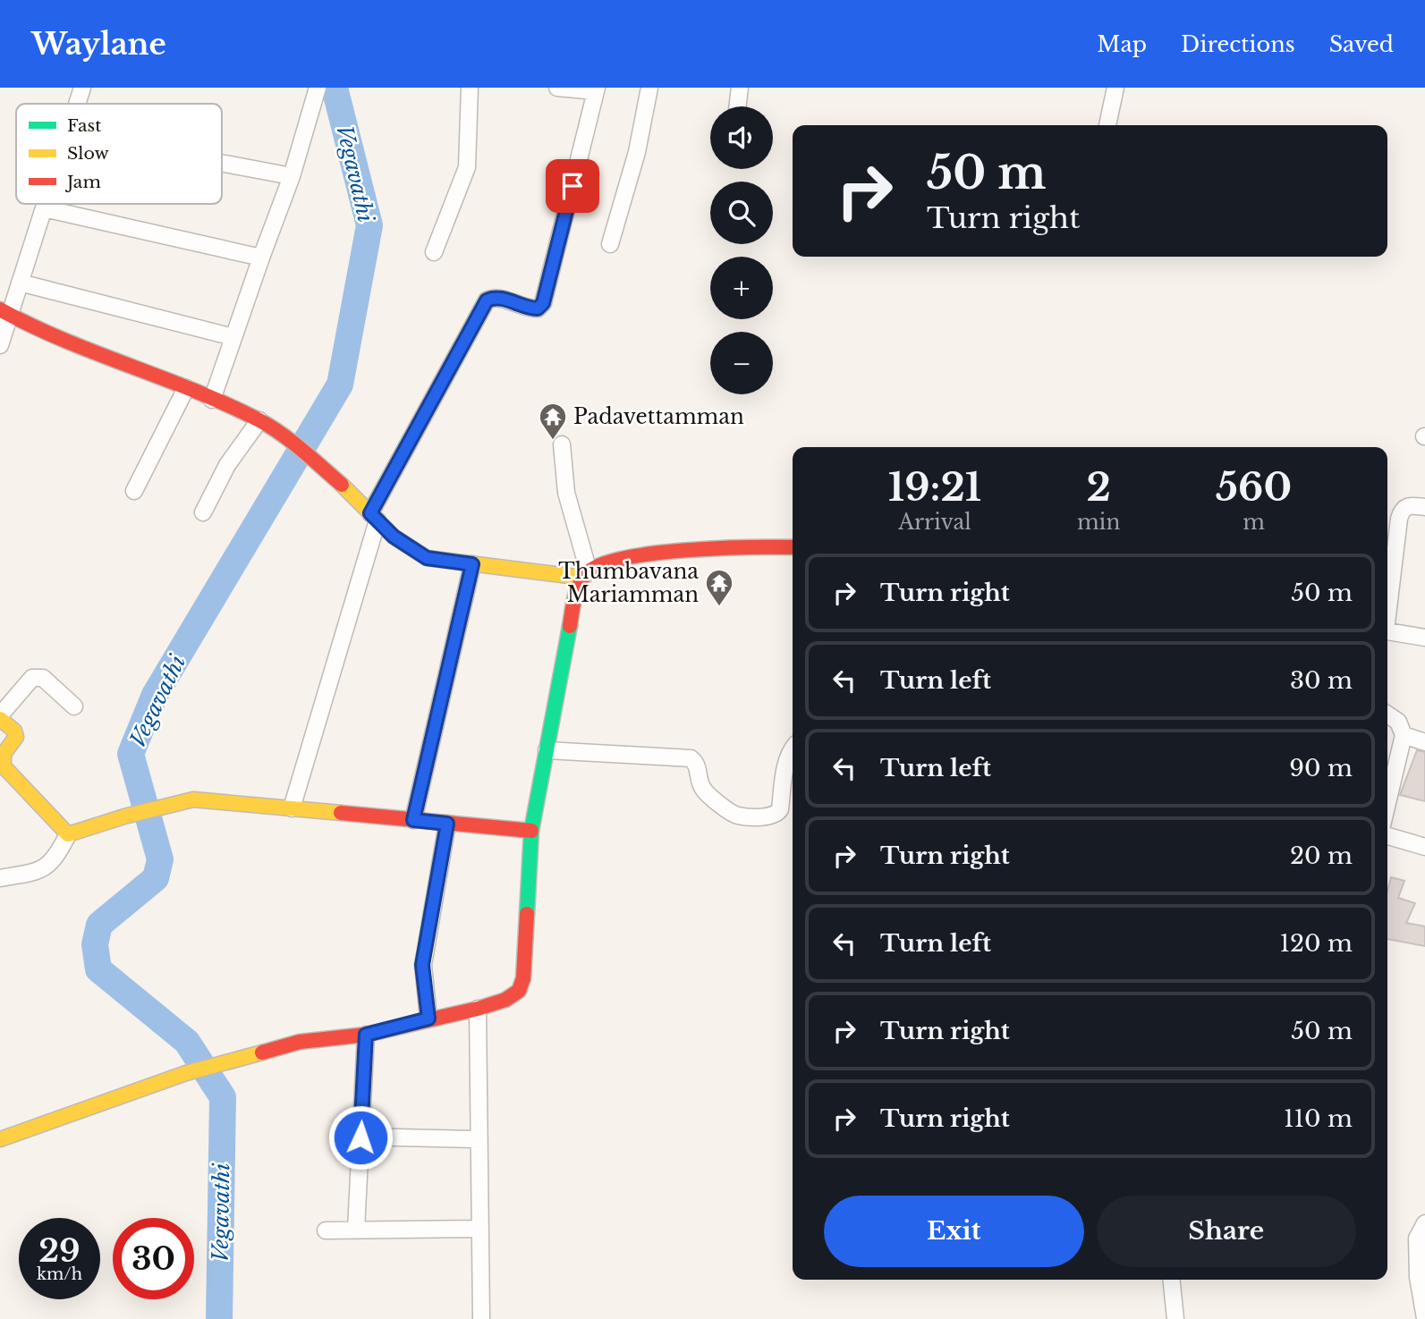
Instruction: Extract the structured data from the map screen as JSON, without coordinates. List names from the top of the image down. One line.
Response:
{"water":["Vegavathi"],"places":{"temple":["Padavettamman","Thumbavana Mariamman"]},"legend":["Fast","Slow","Jam"],"page":{"header":"Waylane","nav":["Map","Directions","Saved"],"map_buttons":["+","−"],"turn":["50 m","Turn right"],"eta":["19:21","Arrival","2","min","560","m"],"list":[{"name":"Turn right","value":"50 m"},{"name":"Turn left","value":"30 m"},{"name":"Turn left","value":"90 m"},{"name":"Turn right","value":"20 m"},{"name":"Turn left","value":"120 m"},{"name":"Turn right","value":"50 m"},{"name":"Turn right","value":"110 m"}],"buttons":["Exit","Share"],"speed":"29 km/h","limit":"30"}}
